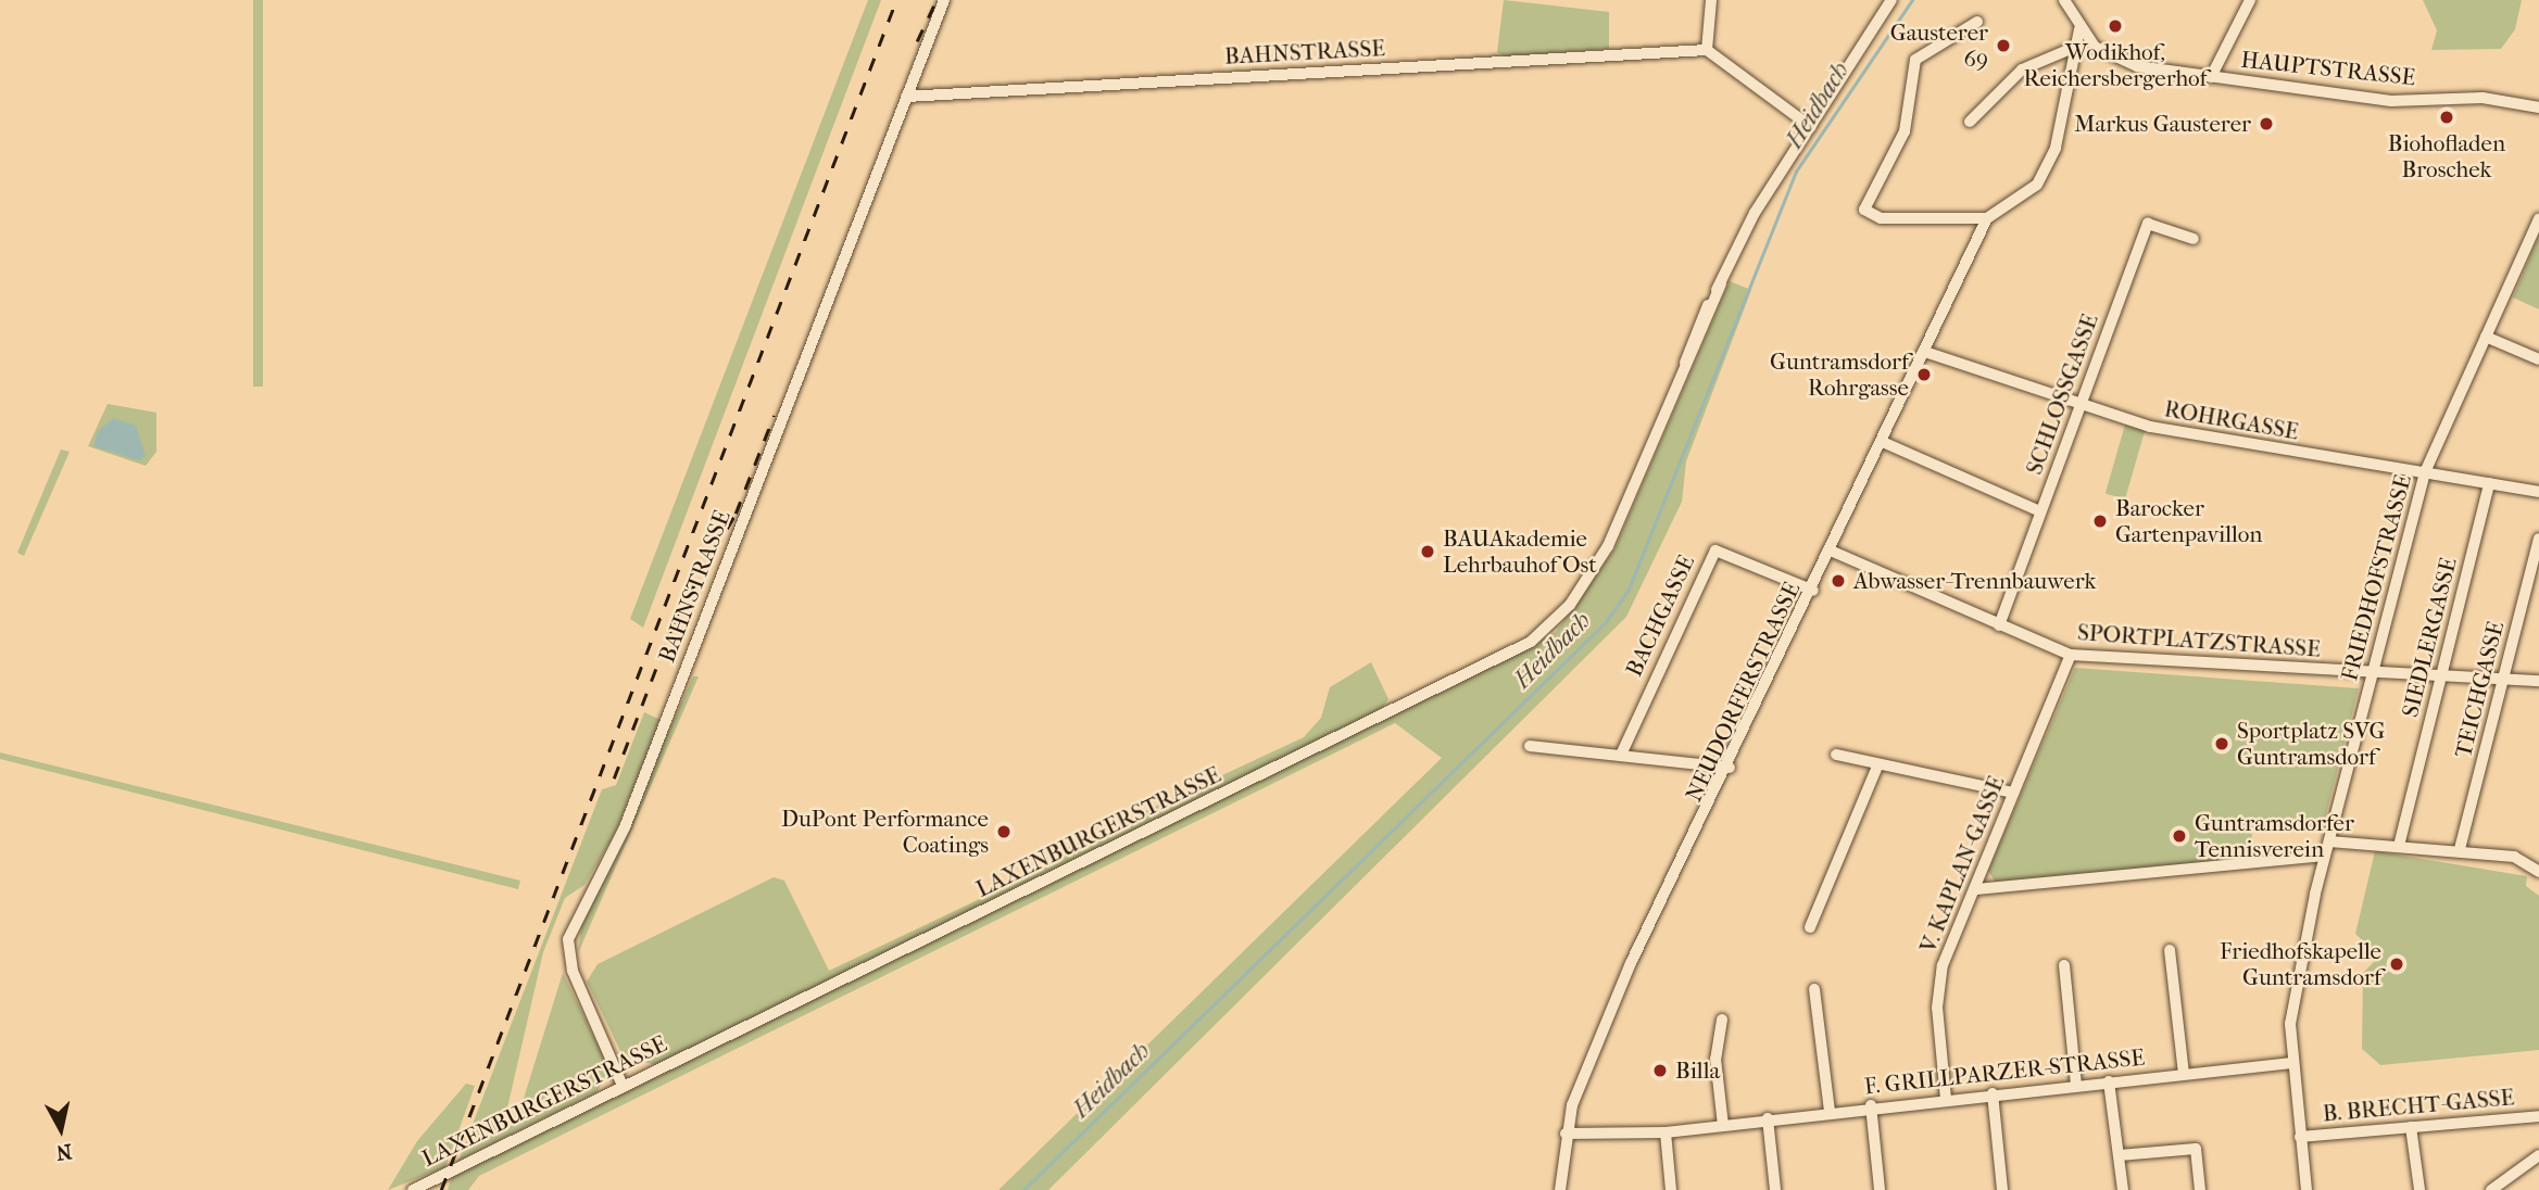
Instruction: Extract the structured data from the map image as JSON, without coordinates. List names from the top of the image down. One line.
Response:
{"streets":{"street":["BAHNSTRASSE","HAUPTSTRASSE","SCHLOSSGASSE","ROHRGASSE","FRIEDHOFSTRASSE","BACHGASSE","SIEDLERGASSE","SPORTPLATZSTRASSE","TEICHGASSE","NEUDORFERSTRASSE","LAXENBURGERSTRASSE","V. KAPLAN-GASSE","F. GRILLPARZER-STRASSE","B. BRECHT-GASSE"]},"crossings":[["BAHNSTRASSE","LAXENBURGERSTRASSE"],["SCHLOSSGASSE","ROHRGASSE"],["SCHLOSSGASSE","SPORTPLATZSTRASSE"],["ROHRGASSE","FRIEDHOFSTRASSE"],["ROHRGASSE","SIEDLERGASSE"],["ROHRGASSE","NEUDORFERSTRASSE"],["FRIEDHOFSTRASSE","SPORTPLATZSTRASSE"],["FRIEDHOFSTRASSE","F. GRILLPARZER-STRASSE"],["FRIEDHOFSTRASSE","B. BRECHT-GASSE"],["BACHGASSE","NEUDORFERSTRASSE"],["SIEDLERGASSE","SPORTPLATZSTRASSE"],["SPORTPLATZSTRASSE","TEICHGASSE"],["SPORTPLATZSTRASSE","NEUDORFERSTRASSE"],["SPORTPLATZSTRASSE","V. KAPLAN-GASSE"],["NEUDORFERSTRASSE","F. GRILLPARZER-STRASSE"],["V. KAPLAN-GASSE","F. GRILLPARZER-STRASSE"]],"water":["Heidbach"],"places":["Wodikhof, Reichersbergerhof","Gausterer 69","Biohofladen Broschek","Markus Gausterer","Guntramsdorf Rohrgasse","Barocker Gartenpavillon","BAUAkademie Lehrbauhof Ost","Abwasser-Trennbauwerk","Sportplatz SVG Guntramsdorf","DuPont Performance Coatings","Guntramsdorfer Tennisverein","Friedhofskapelle Guntramsdorf","Billa"],"north":"bottom"}
